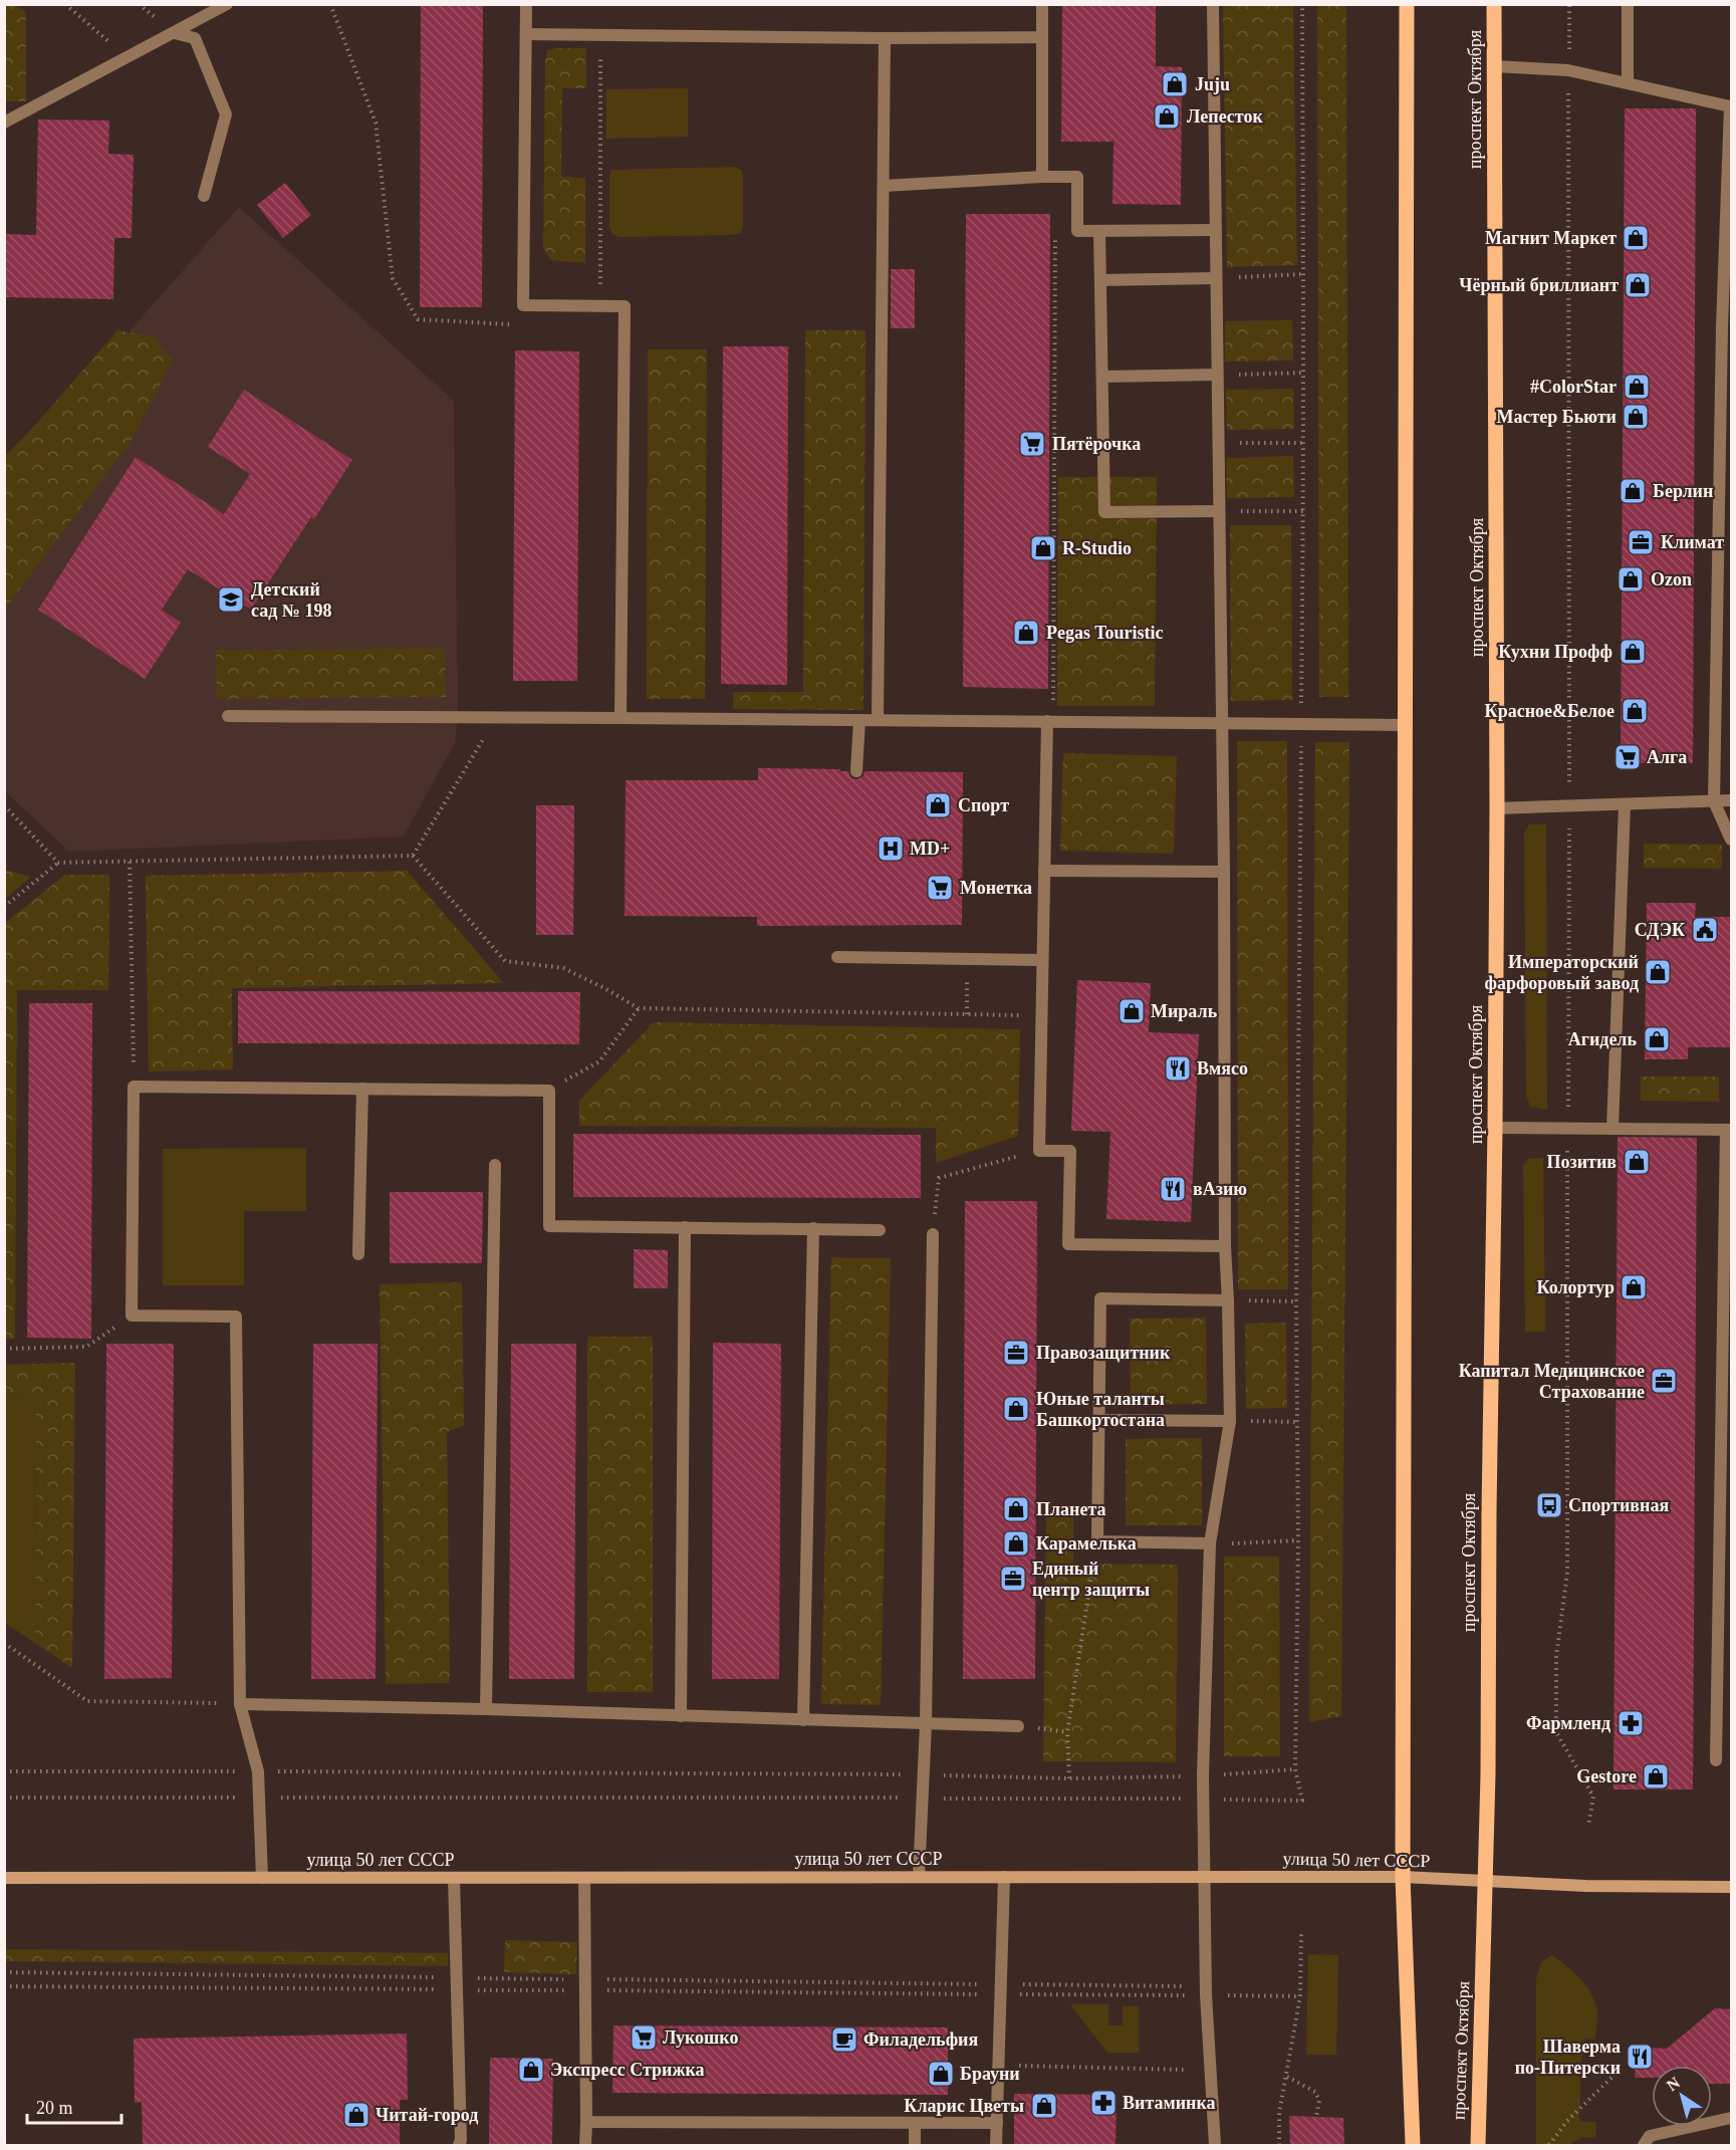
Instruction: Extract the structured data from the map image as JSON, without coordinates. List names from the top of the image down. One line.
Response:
{"streets":{"main road":["проспект Октября","улица 50 лет СССР"]},"crossings":[["проспект Октября","улица 50 лет СССР"]],"places":{"shop":["Juju","Лепесток","Магнит Маркет","Чёрный бриллиант","#ColorStar","Мастер Бьюти","Берлин","R-Studio","Ozon","Pegas Touristic","Кухни Профф","Красное&Белое","Спорт","Императорский фарфоровый завод","Мираль","Агидель","Позитив","Колортур","Юные таланты Башкортостана","Планета","Карамелька","Gestore","Экспресс Стрижка","Брауни","Кларис Цветы","Читай-город"],"supermarket":["Пятёрочка","Алга","Монетка","Лукошко"],"office":["Климат","Правозащитник","Капитал Медицинское Страхование","Единый центр защиты"],"school or university":["Детский сад № 198"],"hospital":["MD+"],"public building":["СДЭК"],"restaurant":["Вмясо","вАзию","Шаверма по-Питерски"],"bus stop":["Спортивная"],"pharmacy":["Фармленд","Витаминка"],"cafe":["Филадельфия"]},"scale_bar":"20 m","north":"top left"}
